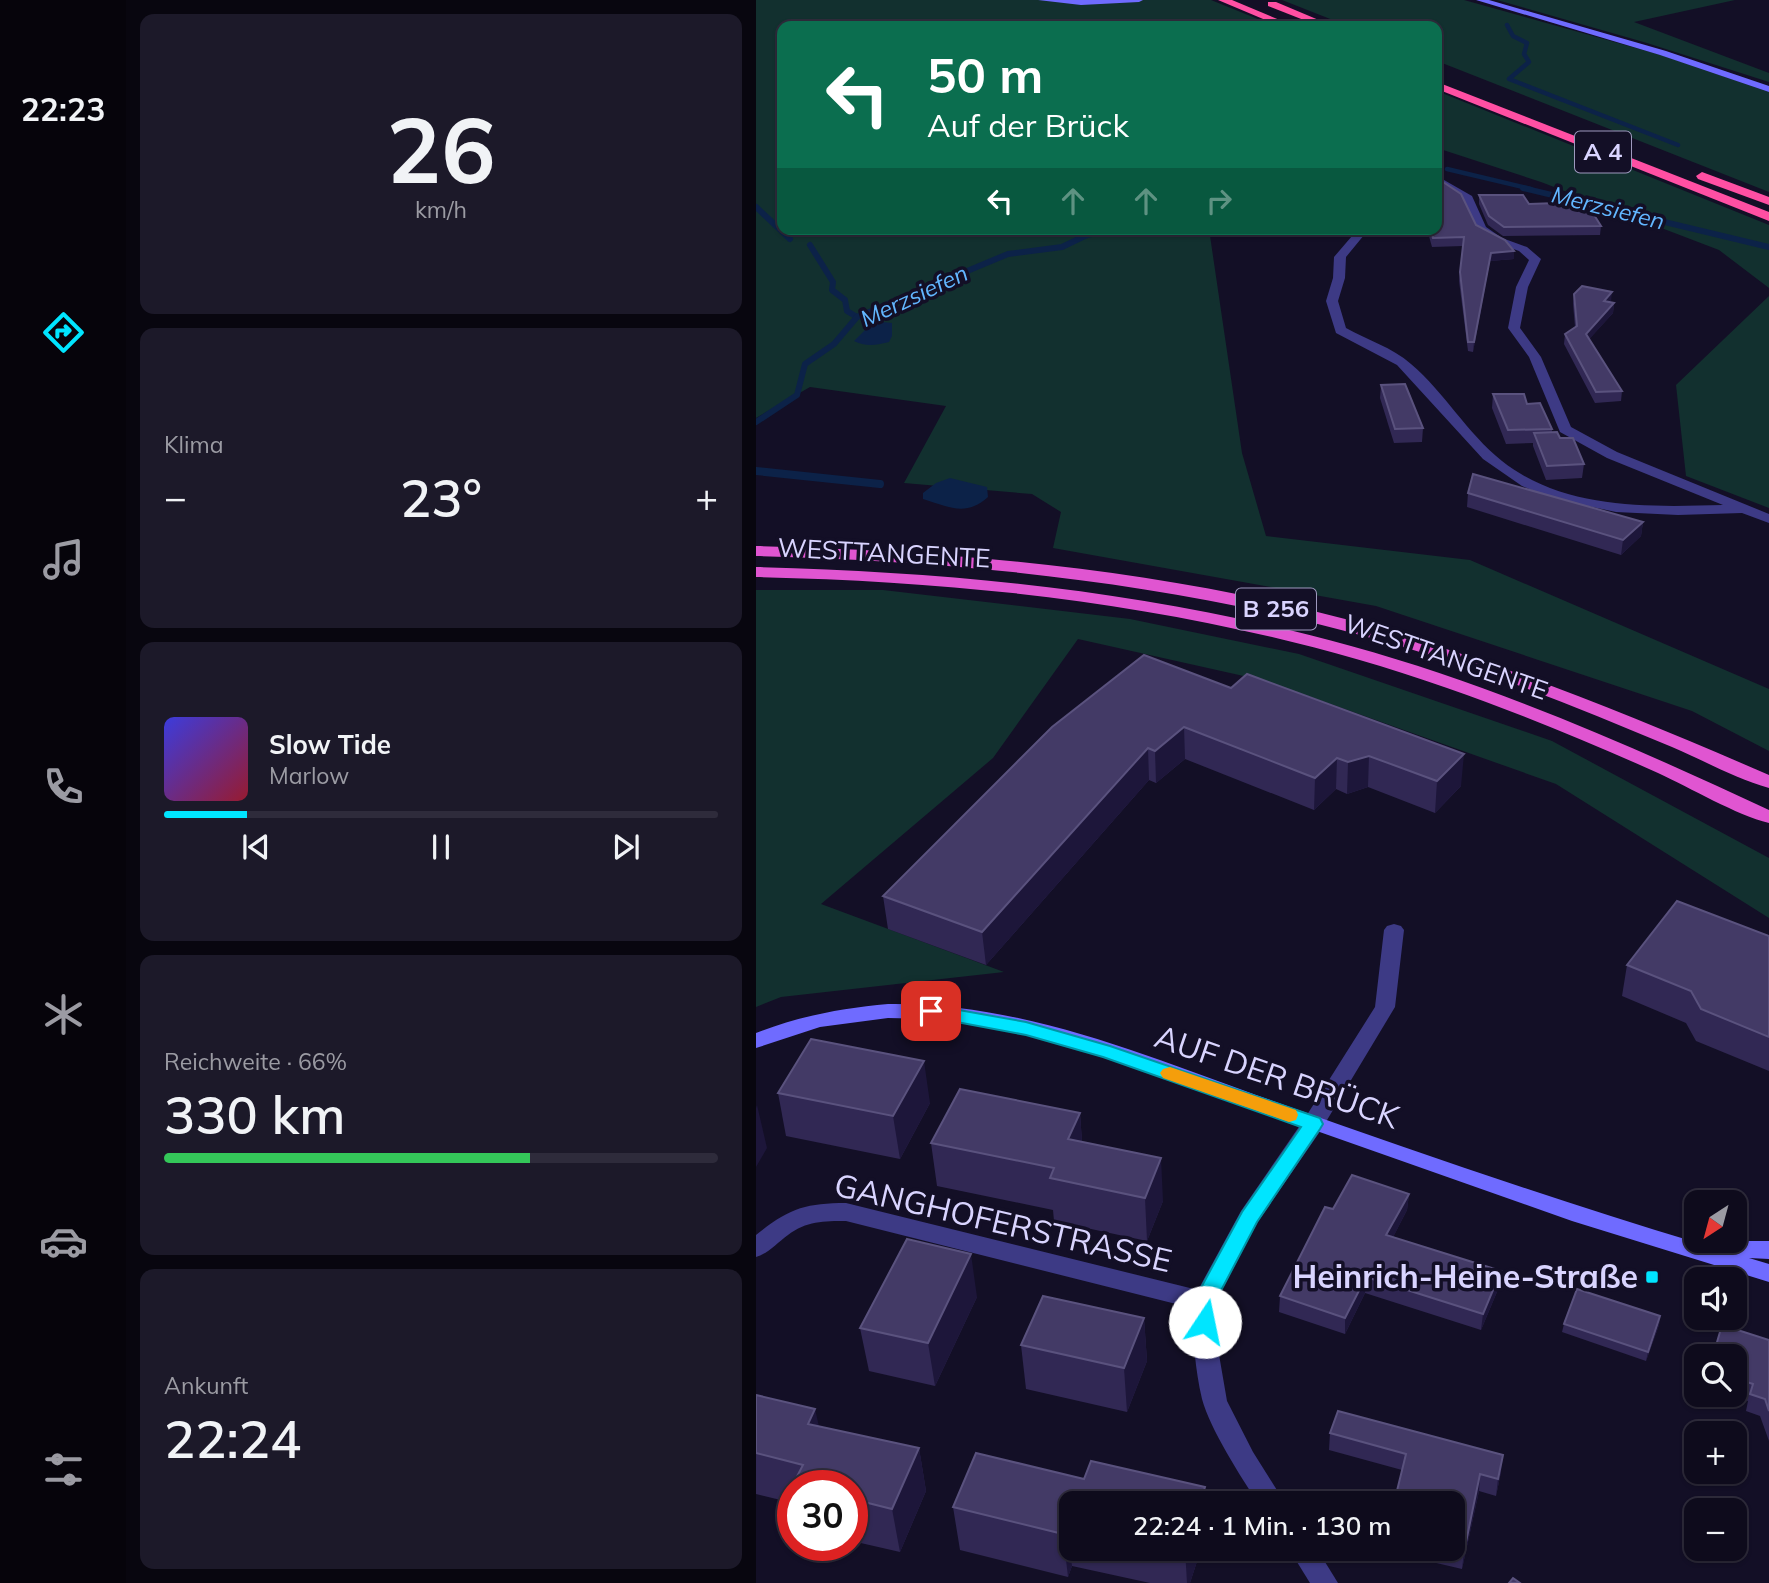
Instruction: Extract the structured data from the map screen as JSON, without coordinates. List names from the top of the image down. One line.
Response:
{"streets":{"highway":["A 4","WESTTANGENTE","B 256"],"main road":["AUF DER BRÜCK"],"street":["GANGHOFERSTRASSE"]},"water":["Merzsiefen"],"places":{"transit":["Heinrich-Heine-Straße"]},"north":"bottom left","page":{"tabs":"22:23","tile":[["26","km/h"],"Klima",["Reichweite · 66%","330 km"],["Ankunft","22:24"]],"turn":["50 m","Auf der Brück"],"heat":["−","23°","+"],"song":["Slow Tide","Marlow"],"map_buttons":["+","−"],"limit":"30","trip":"22:24 · 1 Min. · 130 m"}}
